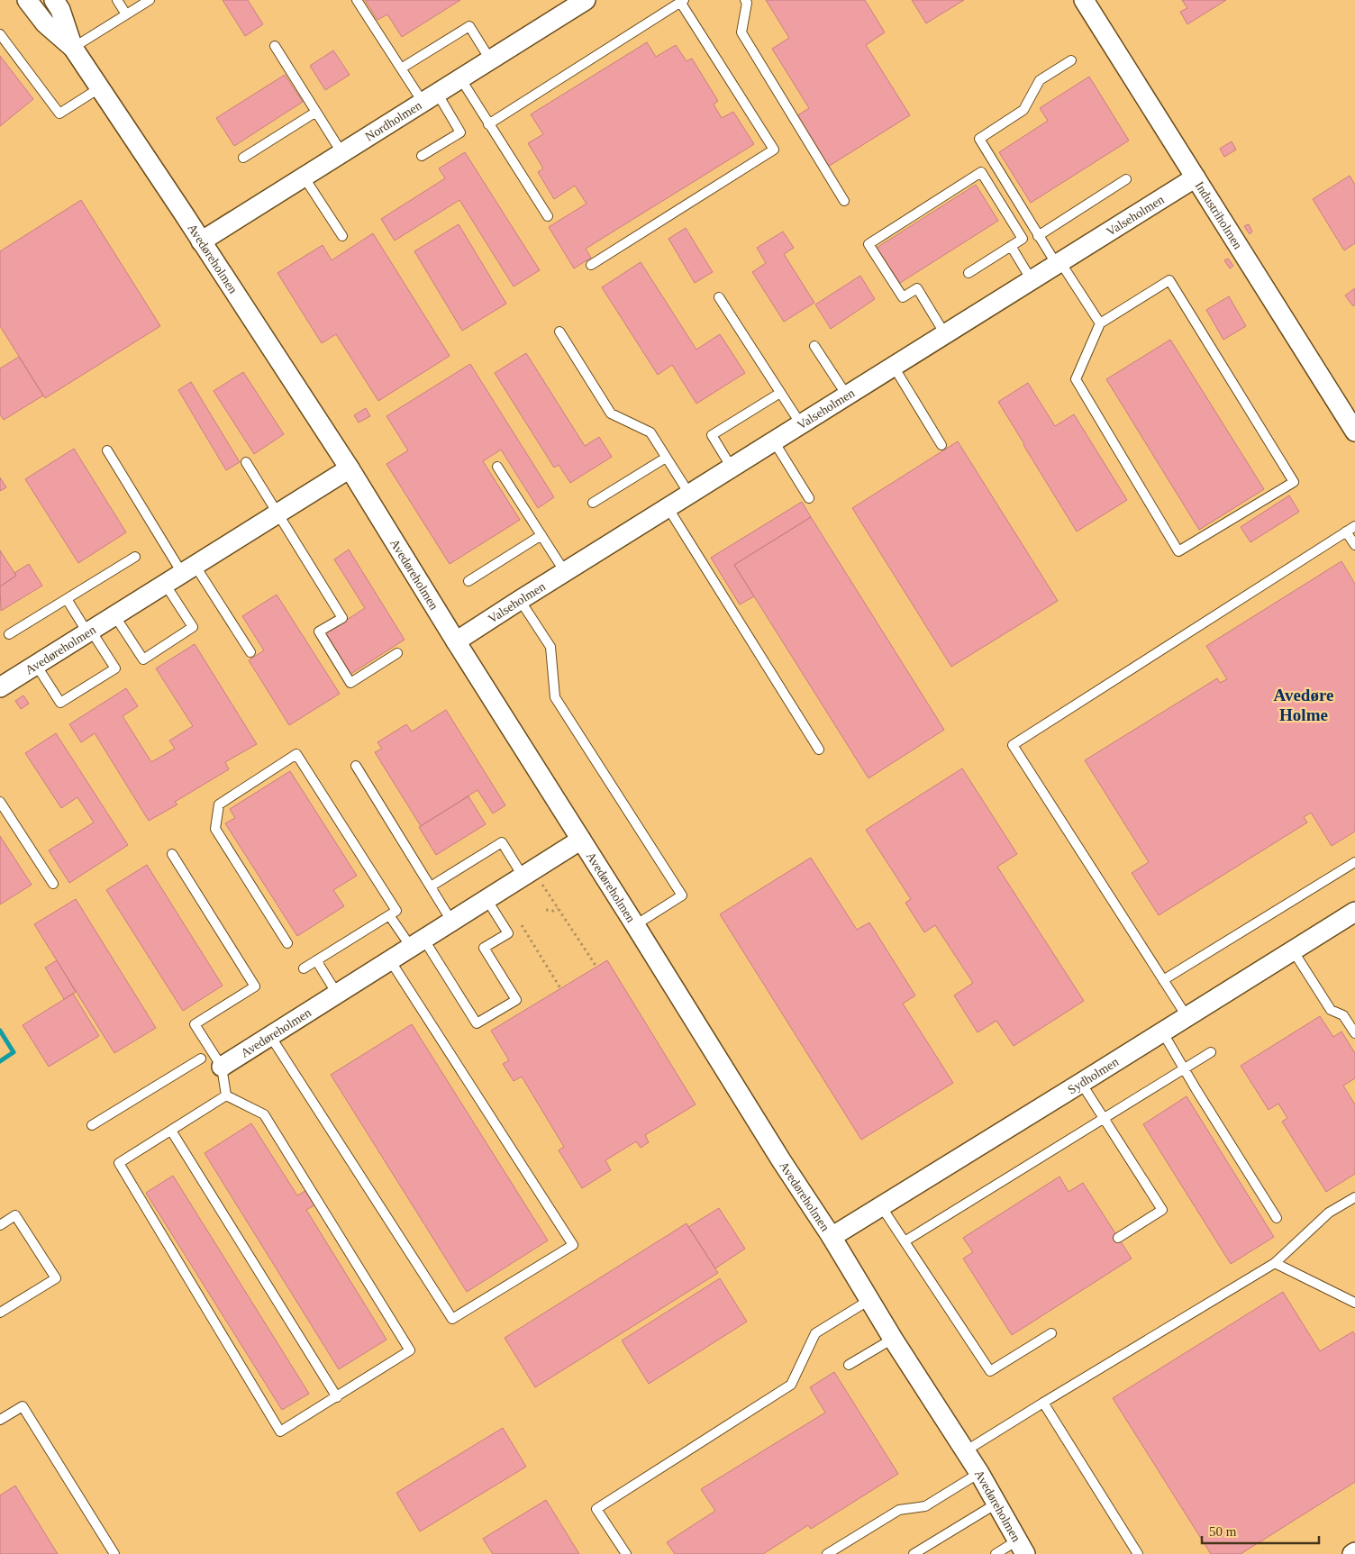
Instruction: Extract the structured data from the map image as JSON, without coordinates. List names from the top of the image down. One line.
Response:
{"streets":{"street":["Nordholmen","Valseholmen","Industriholmen","Avedøreholmen","Sydholmen"]},"crossings":[["Nordholmen","Avedøreholmen"],["Valseholmen","Industriholmen"],["Valseholmen","Avedøreholmen"],["Avedøreholmen","Sydholmen"]],"districts":["Avedøre Holme"],"scale_bar":"50 m"}
